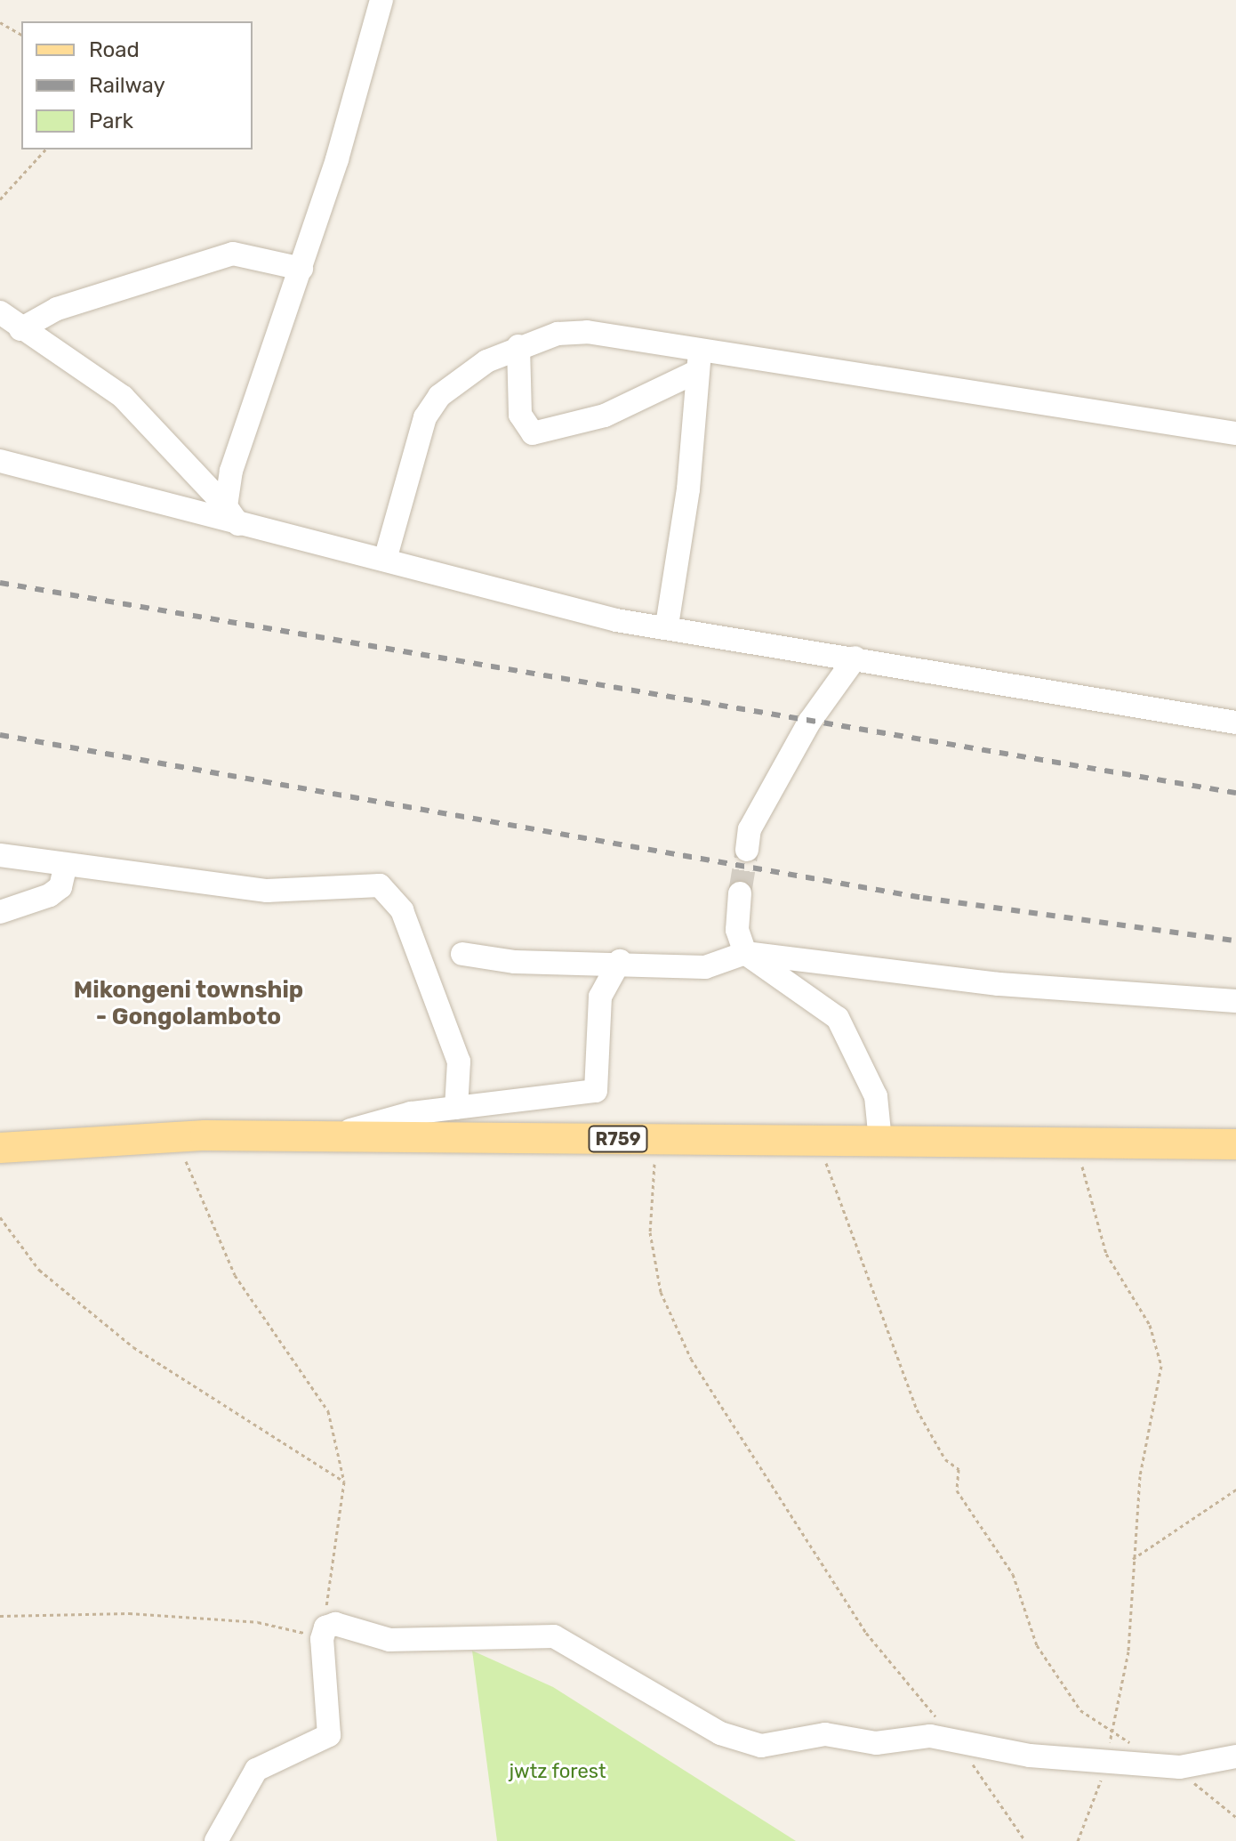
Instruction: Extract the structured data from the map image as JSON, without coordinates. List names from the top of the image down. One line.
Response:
{"streets":{"main road":["R759"]},"districts":["Mikongeni township - Gongolamboto"],"parks":["jwtz forest"],"legend":["Road","Railway","Park"]}
